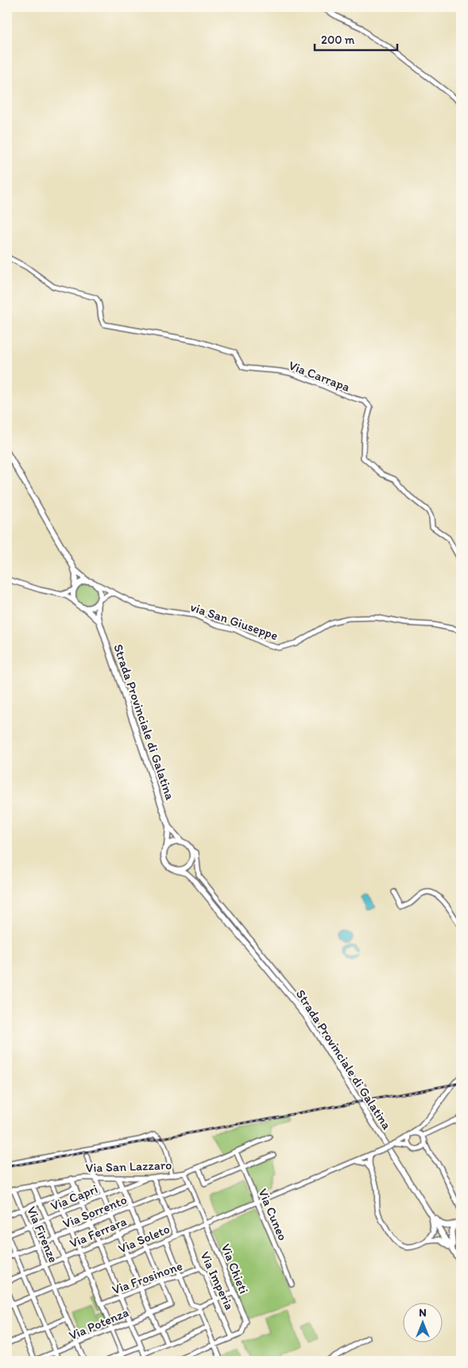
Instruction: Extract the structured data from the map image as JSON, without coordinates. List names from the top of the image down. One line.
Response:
{"streets":{"main road":["Strada Provinciale di Galatina"],"street":["Via Carrapa","via San Giuseppe","Via San Lazzaro","Via Capri","Via Sorrento","Via Cuneo","Via Ferrara","Via Firenze","Via Soleto","Via Chieti","Via Frosinone","Via Imperia","Via Potenza"]},"crossings":[["via San Giuseppe","Strada Provinciale di Galatina"],["Via San Lazzaro","Via Capri"],["Via San Lazzaro","Via Cuneo"],["Via San Lazzaro","Via Firenze"],["Via San Lazzaro","Via Chieti"],["Via Capri","Via Firenze"],["Via Sorrento","Via Firenze"],["Via Sorrento","Via Chieti"],["Via Cuneo","Via Soleto"],["Via Ferrara","Via Firenze"],["Via Ferrara","Via Chieti"],["Via Firenze","Via Soleto"],["Via Firenze","Via Potenza"],["Via Soleto","Via Chieti"],["Via Soleto","Via Imperia"],["Via Chieti","Via Imperia"],["Via Frosinone","Via Imperia"],["Via Frosinone","Via Potenza"]],"scale_bar":"200 m","north":"top"}
